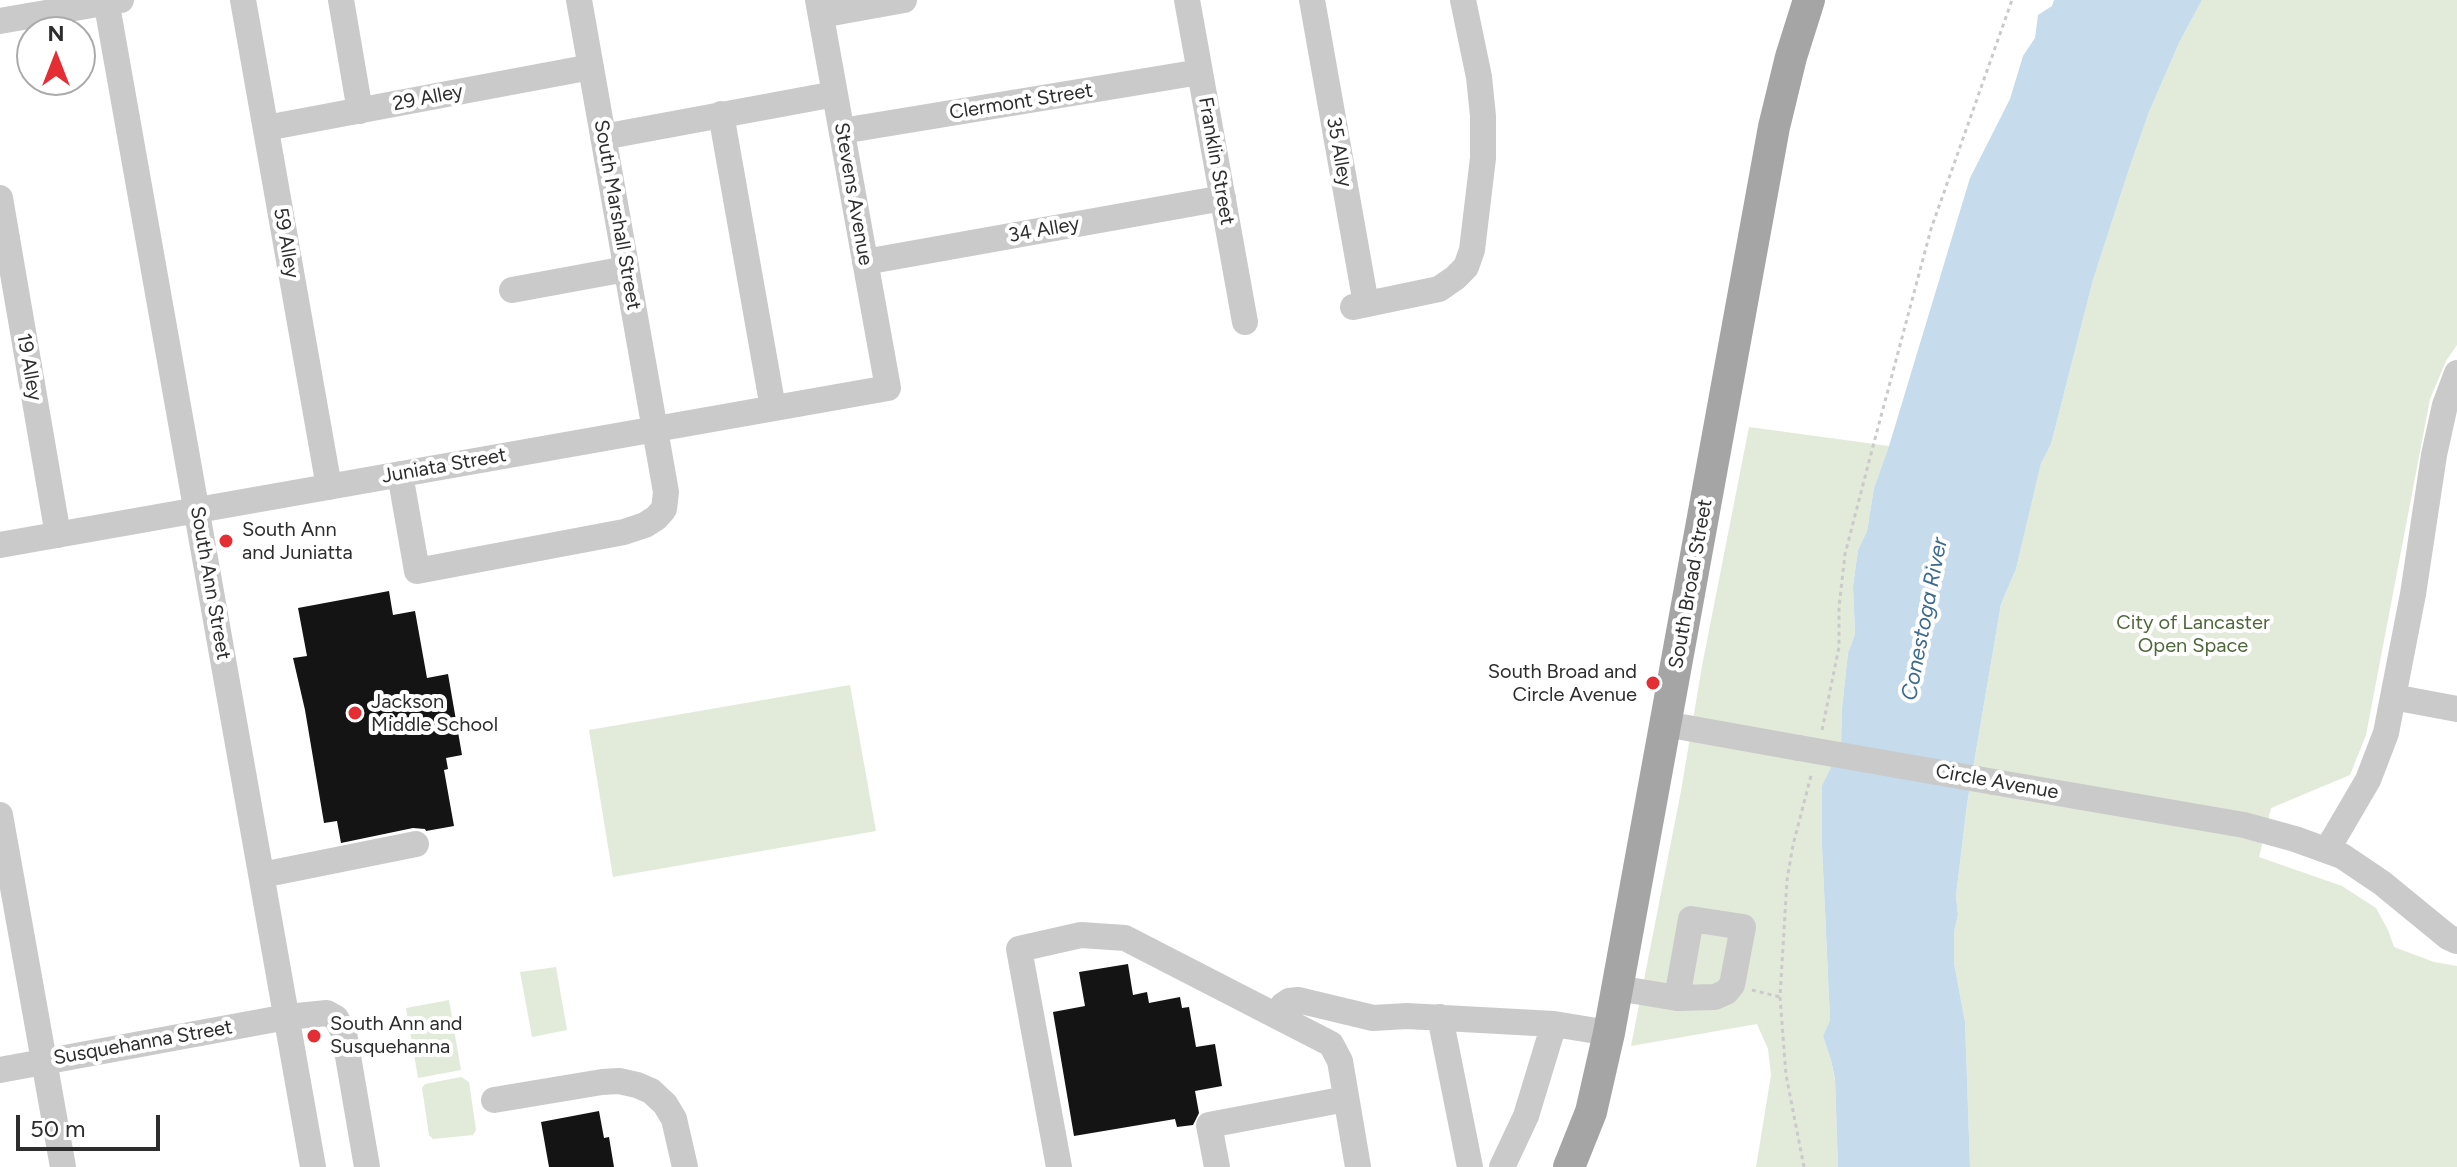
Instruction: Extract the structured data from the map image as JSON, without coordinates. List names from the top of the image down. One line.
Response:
{"streets":{"main road":["South Broad Street"],"street":["29 Alley","Clermont Street","35 Alley","Franklin Street","Stevens Avenue","South Marshall Street","34 Alley","59 Alley","19 Alley","Juniata Street","South Ann Street","Circle Avenue","Susquehanna Street"]},"crossings":[["29 Alley","South Marshall Street"],["29 Alley","59 Alley"],["Clermont Street","Franklin Street"],["Clermont Street","Stevens Avenue"],["Franklin Street","34 Alley"],["Stevens Avenue","34 Alley"],["Stevens Avenue","Juniata Street"],["South Marshall Street","Juniata Street"],["59 Alley","Juniata Street"],["19 Alley","Juniata Street"],["Juniata Street","South Ann Street"],["South Ann Street","Susquehanna Street"],["South Broad Street","Circle Avenue"]],"water":["Conestoga River"],"parks":["City of Lancaster Open Space"],"places":["South Ann and Juniatta","South Broad and Circle Avenue","Jackson Middle School","South Ann and Susquehanna"],"scale_bar":"50 m","north":"top"}
